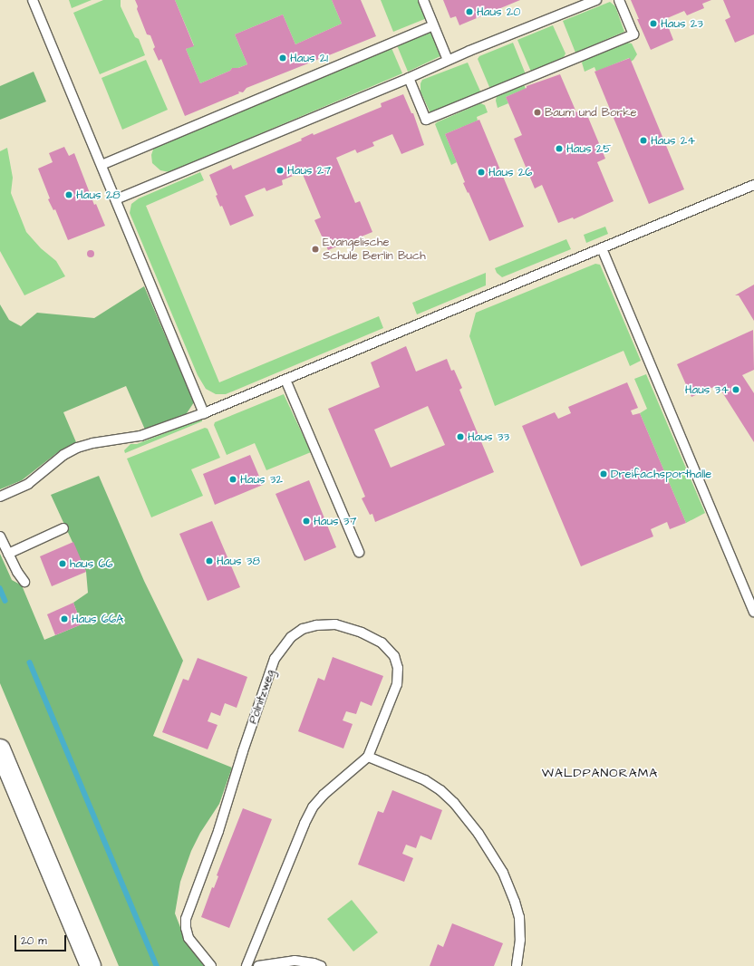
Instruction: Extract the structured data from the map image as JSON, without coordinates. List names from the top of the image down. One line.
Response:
{"streets":{"lane":["Pölnitzweg"]},"districts":["WALDPANORAMA"],"places":["Haus 20","Haus 23","Haus 21","Baum und Borke","Haus 24","Haus 25","Haus 27","Haus 26","Haus 28","Evangelische Schule Berlin Buch","Haus 34","Haus 33","Dreifachsporthalle","Haus 32","Haus 37","Haus 38","haus 66","Haus 66A"],"scale_bar":"20 m"}
